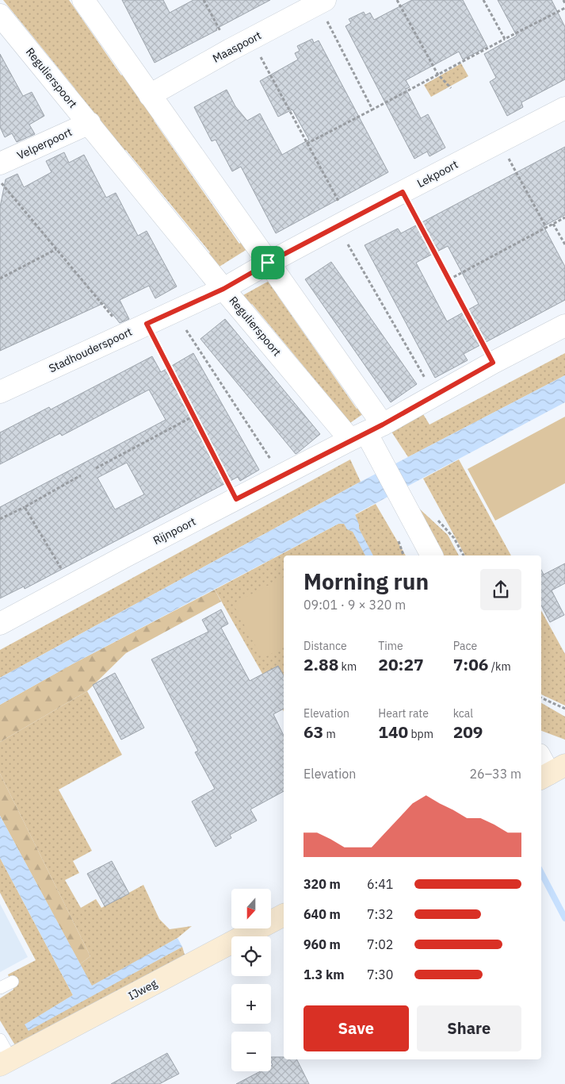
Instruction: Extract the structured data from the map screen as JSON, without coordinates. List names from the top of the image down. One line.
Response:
{"streets":{"street":["Maaspoort","Regulierspoort","Velperpoort","Lekpoort","Stadhouderspoort","Rijnpoort","IJweg"]},"crossings":[["Maaspoort","Regulierspoort"],["Regulierspoort","Velperpoort"],["Regulierspoort","Lekpoort"],["Regulierspoort","Stadhouderspoort"],["Regulierspoort","Rijnpoort"],["Lekpoort","Stadhouderspoort"]],"north":"bottom","page":{"heading":["Morning run","09:01 · 9 × 320 m"],"stats":[["Distance","2.88 km"],["Time","20:27"],["Pace","7:06 /km"],["Elevation","63 m"],["Heart rate","140 bpm"],["kcal","209"]],"chart":["Elevation","26–33 m"],"list":[{"name":"320 m","note":"6:41"},{"name":"640 m","note":"7:32"},{"name":"960 m","note":"7:02"},{"name":"1.3 km","note":"7:30"}],"map_buttons":["+","−"],"buttons":["Save","Share"]}}
